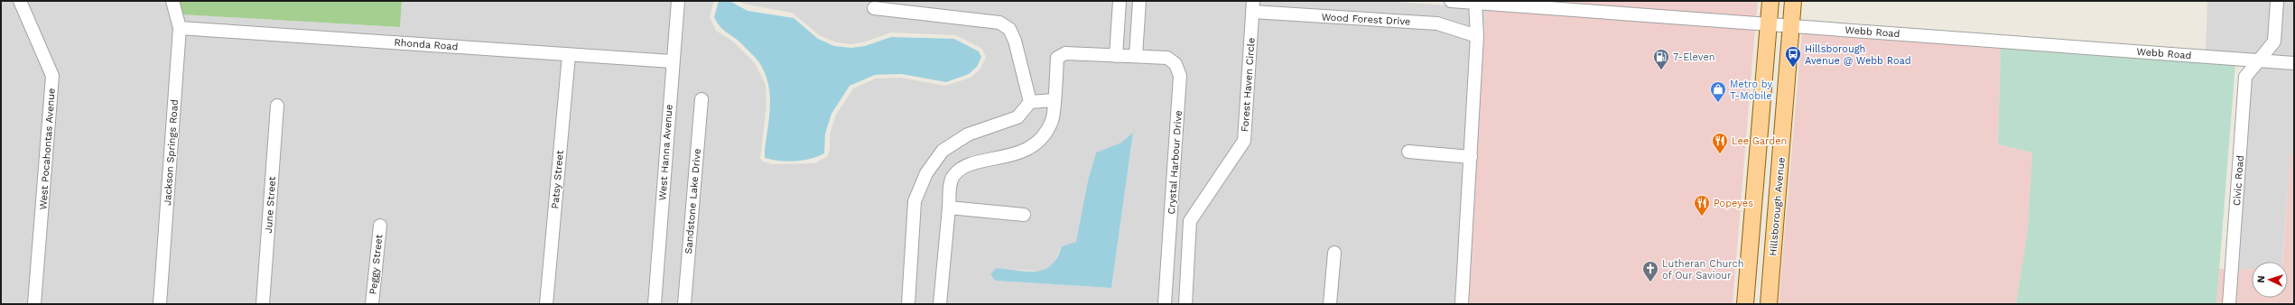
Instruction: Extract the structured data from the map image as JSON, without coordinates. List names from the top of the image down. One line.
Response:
{"streets":{"main road":["Hillsborough Avenue"],"street":["Wood Forest Drive","Webb Road","Rhonda Road","Forest Haven Circle","West Pocahontas Avenue","Jackson Springs Road","West Hanna Avenue","Crystal Harbour Drive","Patsy Street","Civic Road","Sandstone Lake Drive","June Street","Peggy Street"]},"crossings":[["Wood Forest Drive","Forest Haven Circle"],["Webb Road","Civic Road"],["Webb Road","Hillsborough Avenue"],["Rhonda Road","Jackson Springs Road"],["Rhonda Road","West Hanna Avenue"],["Rhonda Road","Patsy Street"]],"places":{"bus stop":["Hillsborough Avenue @ Webb Road"],"fuel station":["7-Eleven"],"shop":["Metro by T-Mobile"],"restaurant":["Lee Garden","Popeyes"],"church":["Lutheran Church of Our Saviour"]},"north":"left"}
